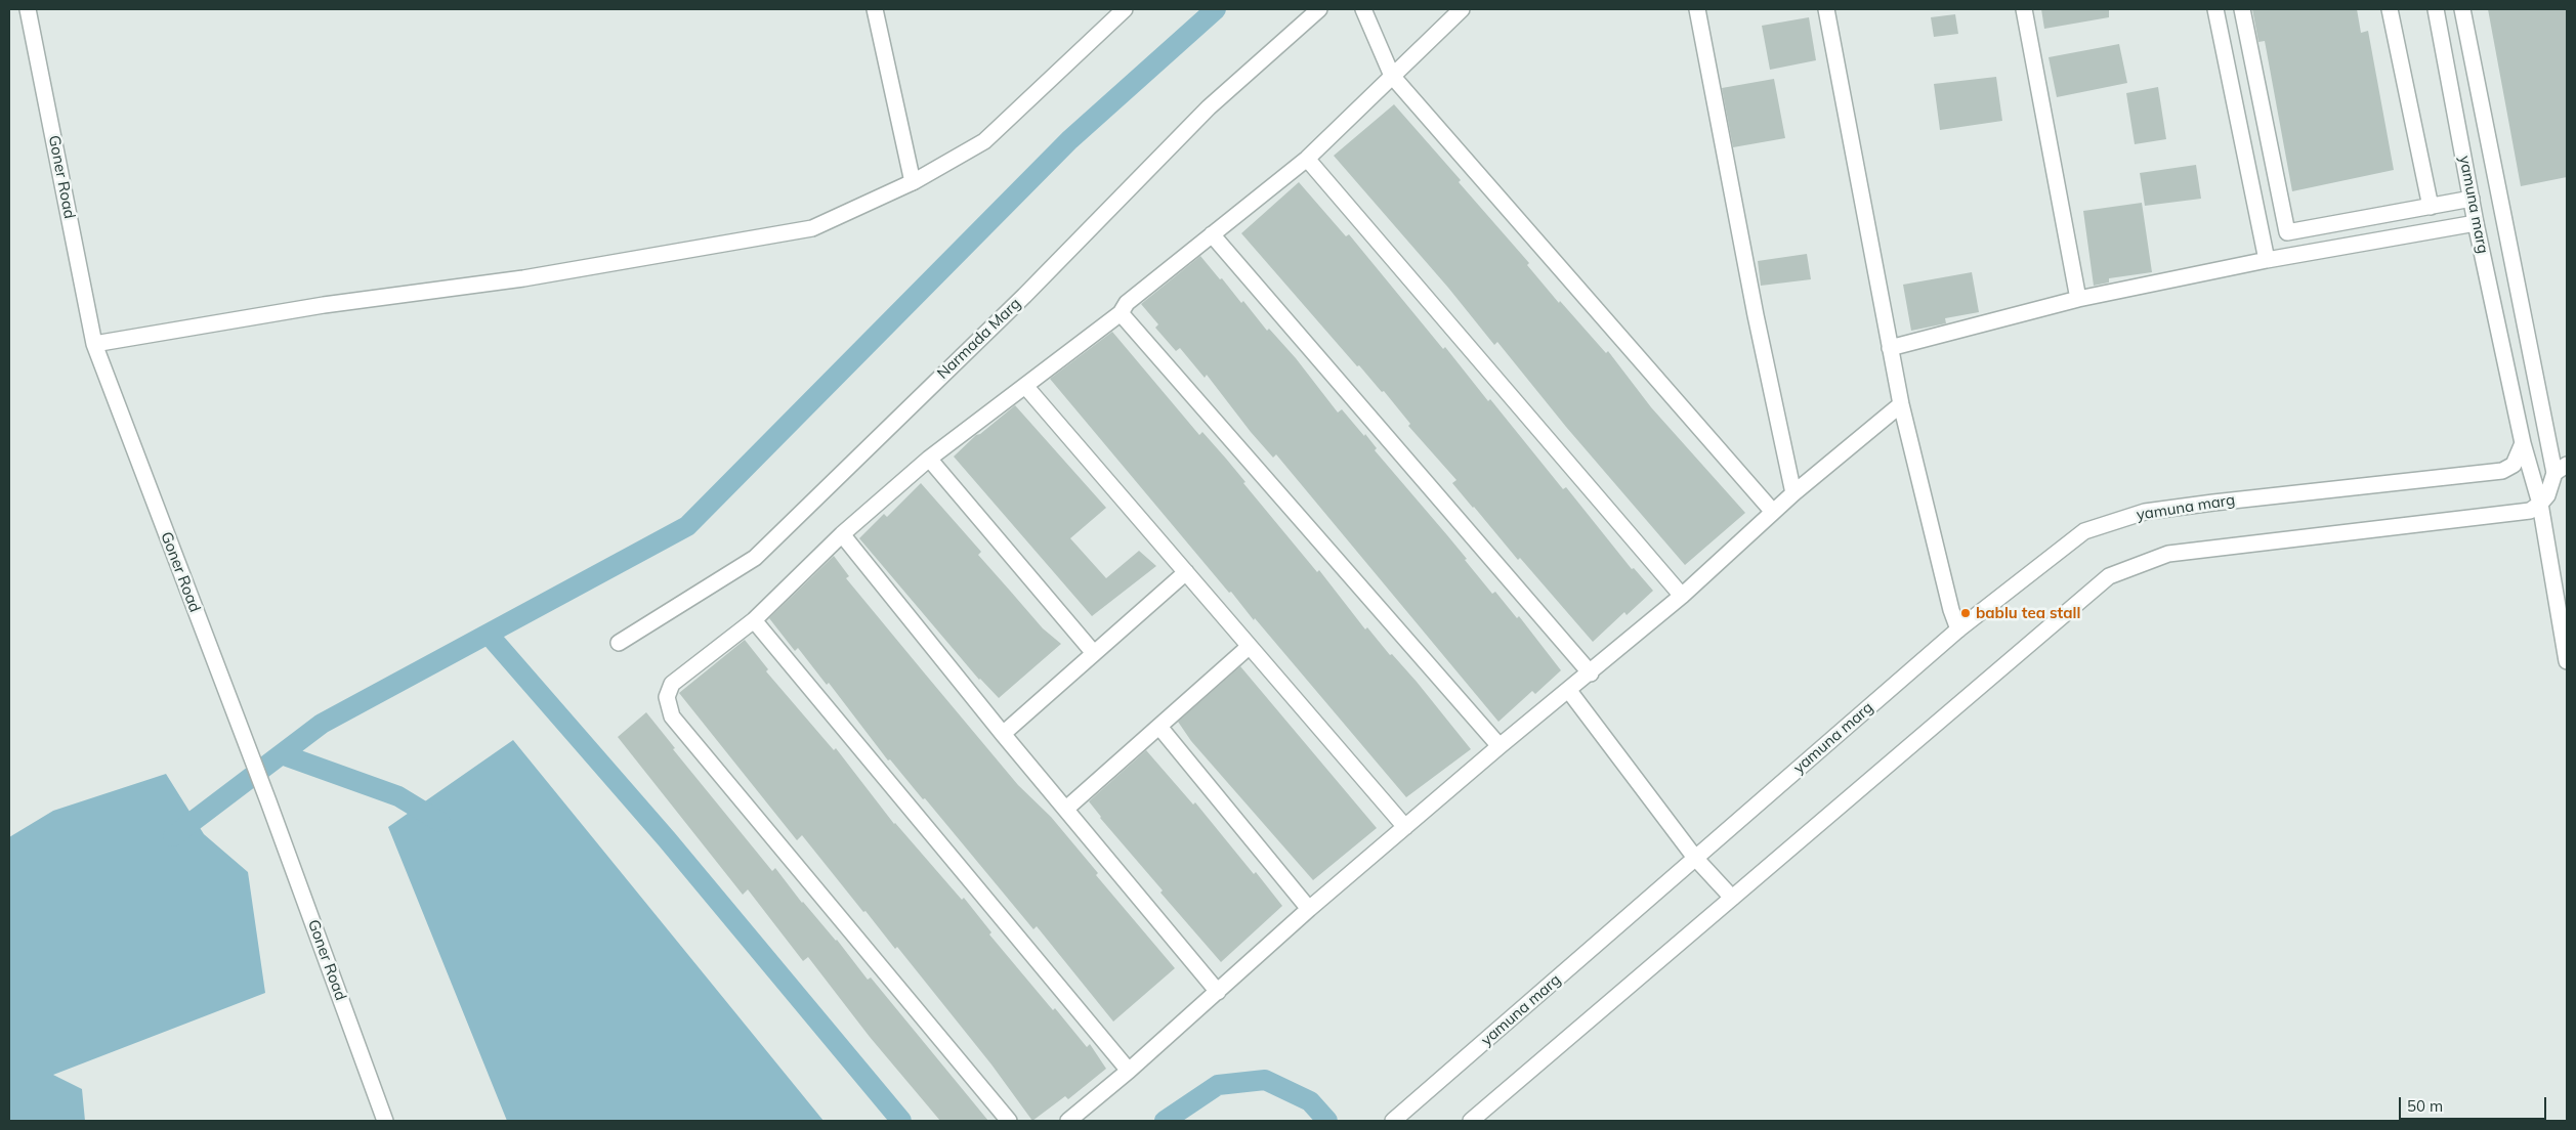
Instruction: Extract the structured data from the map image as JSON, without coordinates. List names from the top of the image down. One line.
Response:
{"streets":{"street":["Goner Road","yamuna marg","Narmada Marg"]},"places":["bablu tea stall"],"scale_bar":"50 m"}
